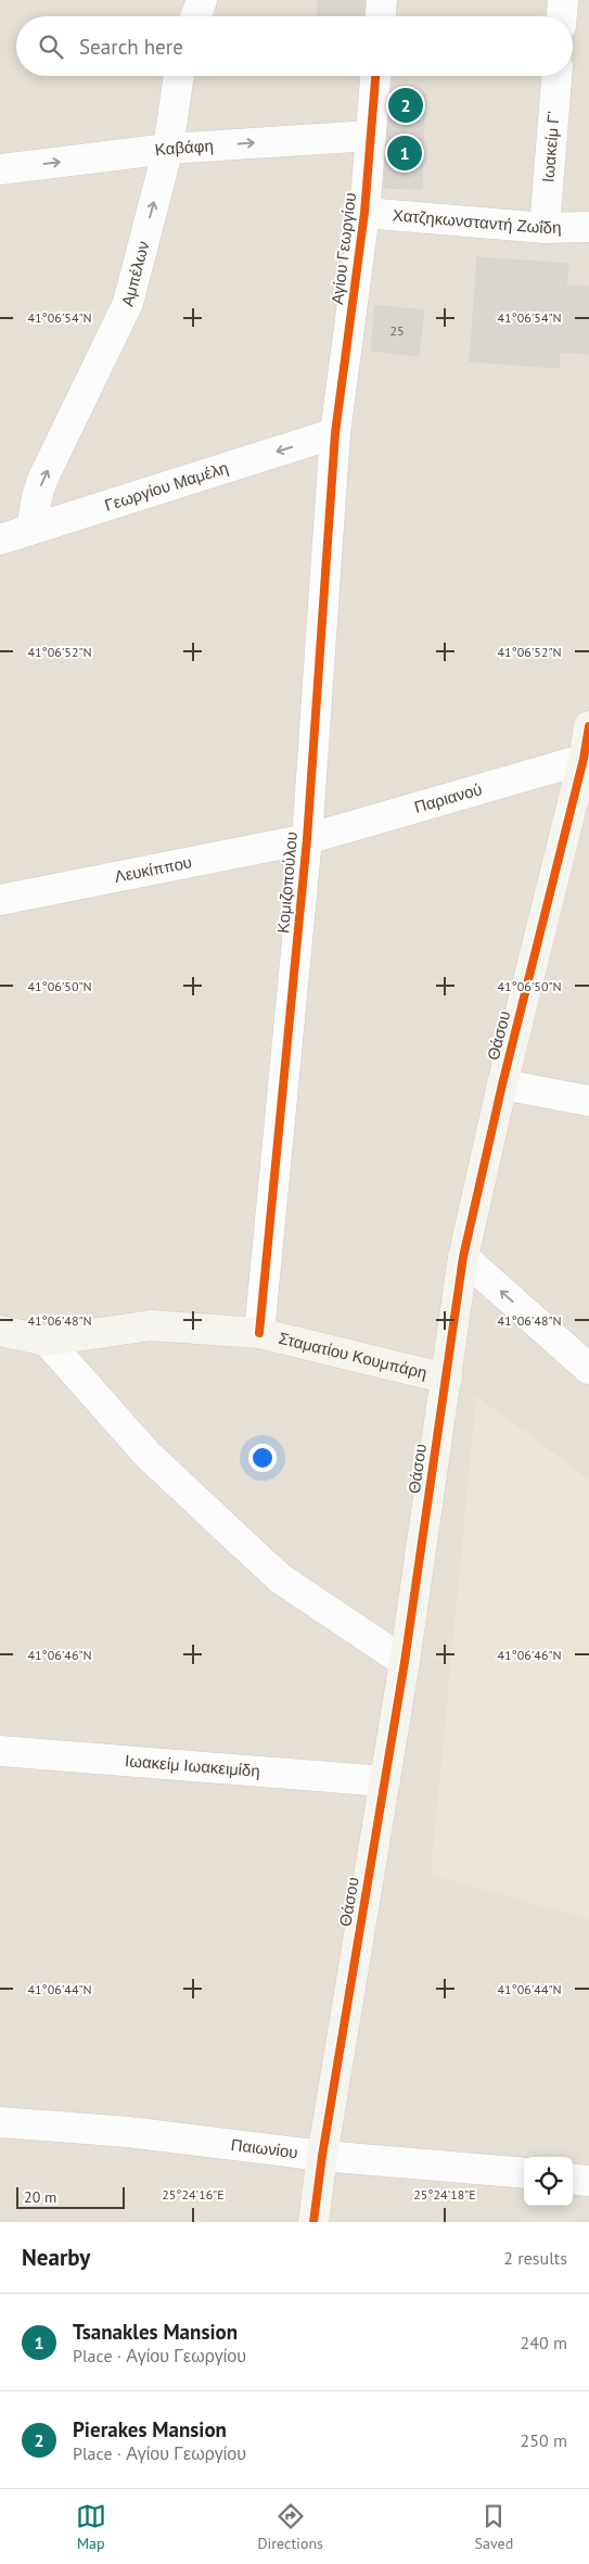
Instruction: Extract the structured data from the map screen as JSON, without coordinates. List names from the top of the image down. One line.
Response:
{"streets":{"street":["Καβάφη","Ιωακείμ Γ'","Χατζηκωνσταντή Ζωΐδη","Αγίου Γεωργίου","Αμπέλων","Γεωργίου Μαμέλη","Παριανού","Λευκίππου","Κομιζοπούλου","Θάσου","Σταματίου Κουμπάρη","Ιωακείμ Ιωακειμίδη","Παιωνίου"]},"crossings":[["Καβάφη","Αγίου Γεωργίου"],["Καβάφη","Αμπέλων"],["Ιωακείμ Γ'","Χατζηκωνσταντή Ζωΐδη"],["Χατζηκωνσταντή Ζωΐδη","Αγίου Γεωργίου"],["Αγίου Γεωργίου","Γεωργίου Μαμέλη"],["Αγίου Γεωργίου","Κομιζοπούλου"],["Αμπέλων","Γεωργίου Μαμέλη"],["Γεωργίου Μαμέλη","Κομιζοπούλου"],["Παριανού","Λευκίππου"],["Παριανού","Κομιζοπούλου"],["Παριανού","Θάσου"],["Λευκίππου","Κομιζοπούλου"],["Κομιζοπούλου","Σταματίου Κουμπάρη"],["Θάσου","Σταματίου Κουμπάρη"],["Θάσου","Ιωακείμ Ιωακειμίδη"],["Θάσου","Παιωνίου"]],"one_way":["Καβάφη","Αμπέλων","Γεωργίου Μαμέλη"],"house_numbers":["25"],"scale_bar":"20 m","page":{"search":"Search here","pins":["2","1"],"scale":"20 m","heading":["Nearby","2 results"],"list":[{"mark":"1","name":"Tsanakles Mansion","note":"Place · Αγίου Γεωργίου","value":"240 m"},{"mark":"2","name":"Pierakes Mansion","note":"Place · Αγίου Γεωργίου","value":"250 m"}],"nav":["Map","Directions","Saved"]},"coordinates":["41°06'54\"N","41°06'52\"N","41°06'50\"N","41°06'48\"N","41°06'46\"N","41°06'44\"N","25°24'16\"E","25°24'18\"E"]}
